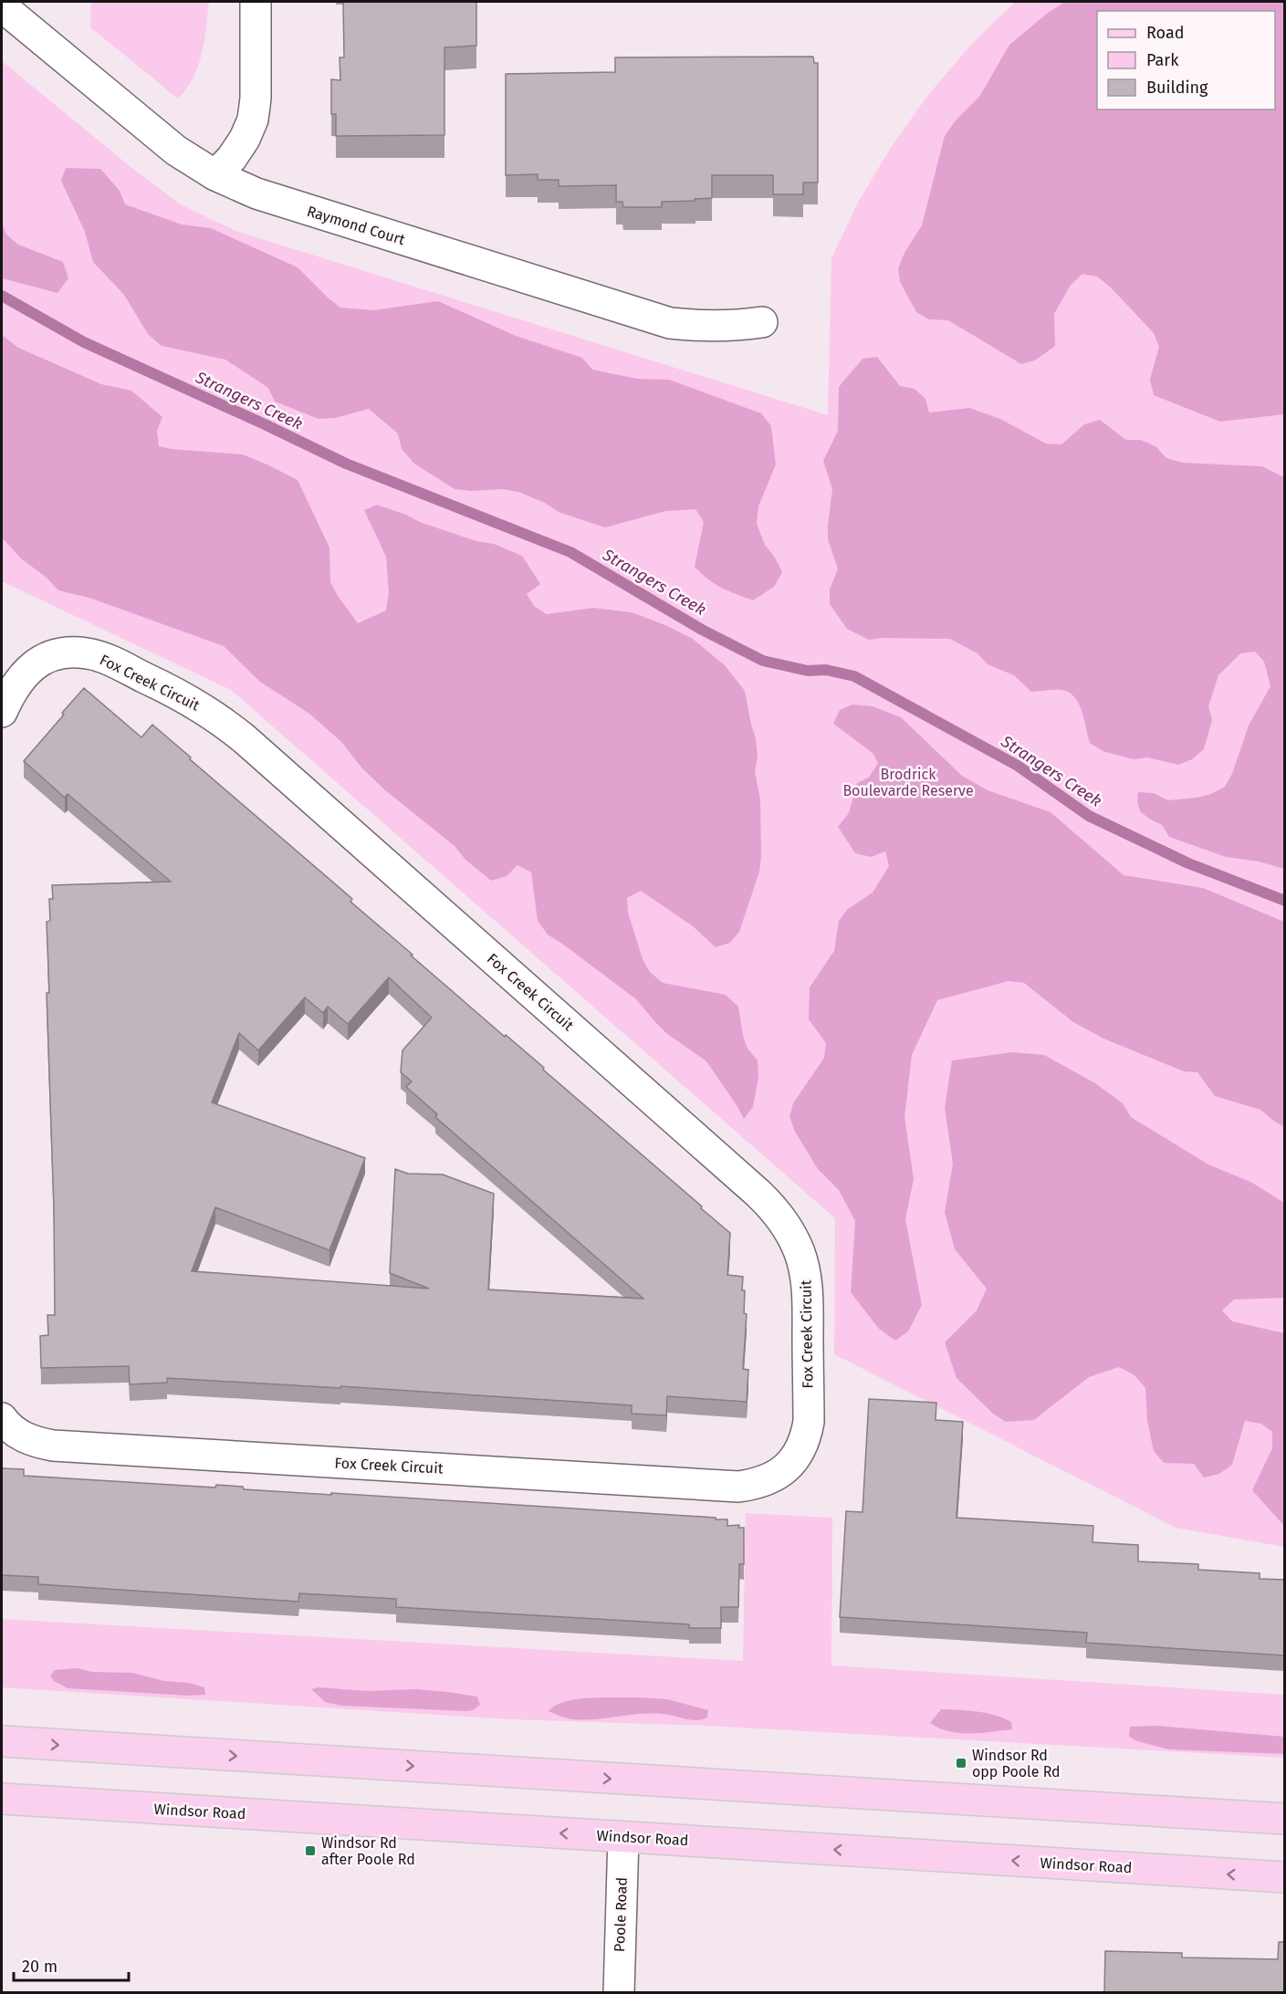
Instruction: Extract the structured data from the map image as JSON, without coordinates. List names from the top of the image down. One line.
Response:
{"streets":{"main road":["Windsor Road"],"street":["Raymond Court","Fox Creek Circuit","Poole Road"]},"crossings":[["Windsor Road","Poole Road"]],"water":["Strangers Creek"],"parks":["Brodrick Boulevarde Reserve"],"places":{"transit":["Windsor Rd opp Poole Rd","Windsor Rd after Poole Rd"]},"legend":["Road","Park","Building"],"scale_bar":"20 m"}
